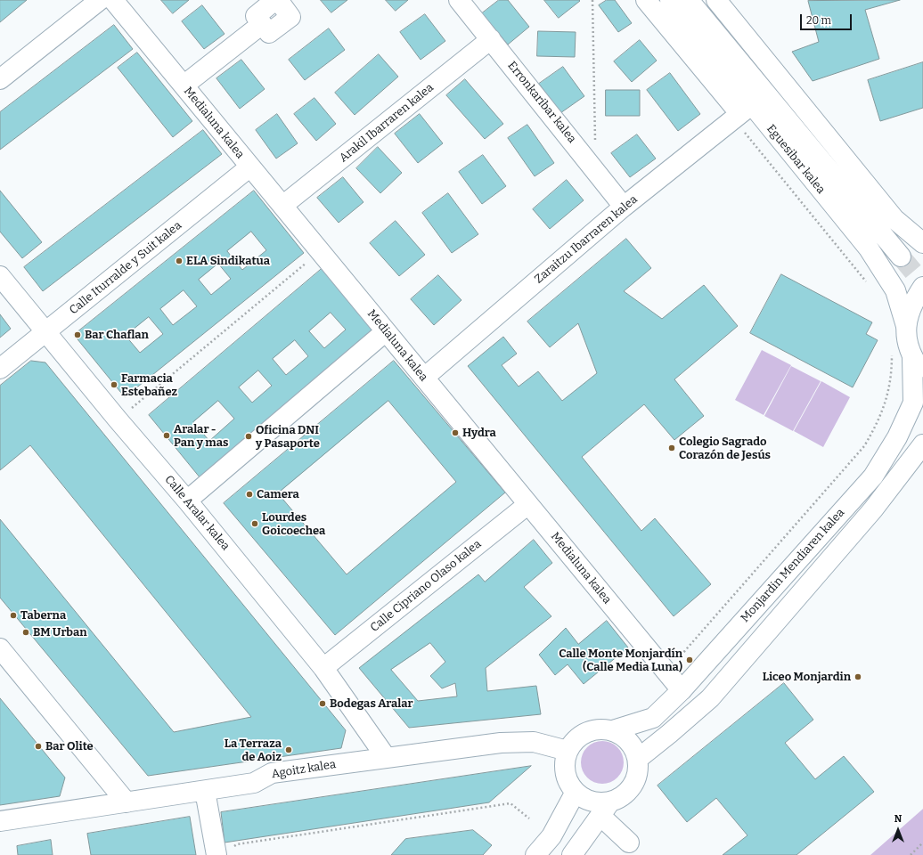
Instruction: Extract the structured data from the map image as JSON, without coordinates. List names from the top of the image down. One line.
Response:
{"streets":{"street":["Erronkaribar kalea","Medialuna kalea","Arakil Ibarraren kalea","Eguesibar kalea","Zaraitzu Ibarraren kalea","Calle Iturralde y Suit kalea","Calle Aralar kalea","Monjardin Mendiaren kalea","Calle Cipriano Olaso kalea","Agoitz kalea"]},"crossings":[["Erronkaribar kalea","Arakil Ibarraren kalea"],["Erronkaribar kalea","Zaraitzu Ibarraren kalea"],["Medialuna kalea","Arakil Ibarraren kalea"],["Medialuna kalea","Zaraitzu Ibarraren kalea"],["Medialuna kalea","Calle Iturralde y Suit kalea"],["Medialuna kalea","Monjardin Mendiaren kalea"],["Medialuna kalea","Calle Cipriano Olaso kalea"],["Eguesibar kalea","Zaraitzu Ibarraren kalea"],["Eguesibar kalea","Monjardin Mendiaren kalea"],["Calle Iturralde y Suit kalea","Calle Aralar kalea"],["Calle Aralar kalea","Calle Cipriano Olaso kalea"],["Calle Aralar kalea","Agoitz kalea"],["Monjardin Mendiaren kalea","Agoitz kalea"]],"places":["ELA Sindikatua","Bar Chaflan","Farmacia Estebañez","Hydra","Aralar - Pan y mas","Oficina DNI y Pasaporte","Colegio Sagrado Corazón de Jesús","Camera","Lourdes Goicoechea","Taberna","BM Urban","Calle Monte Monjardín (Calle Media Luna)","Liceo Monjardin","Bodegas Aralar","Bar Olite","La Terraza de Aoiz"],"scale_bar":"20 m","north":"top"}
